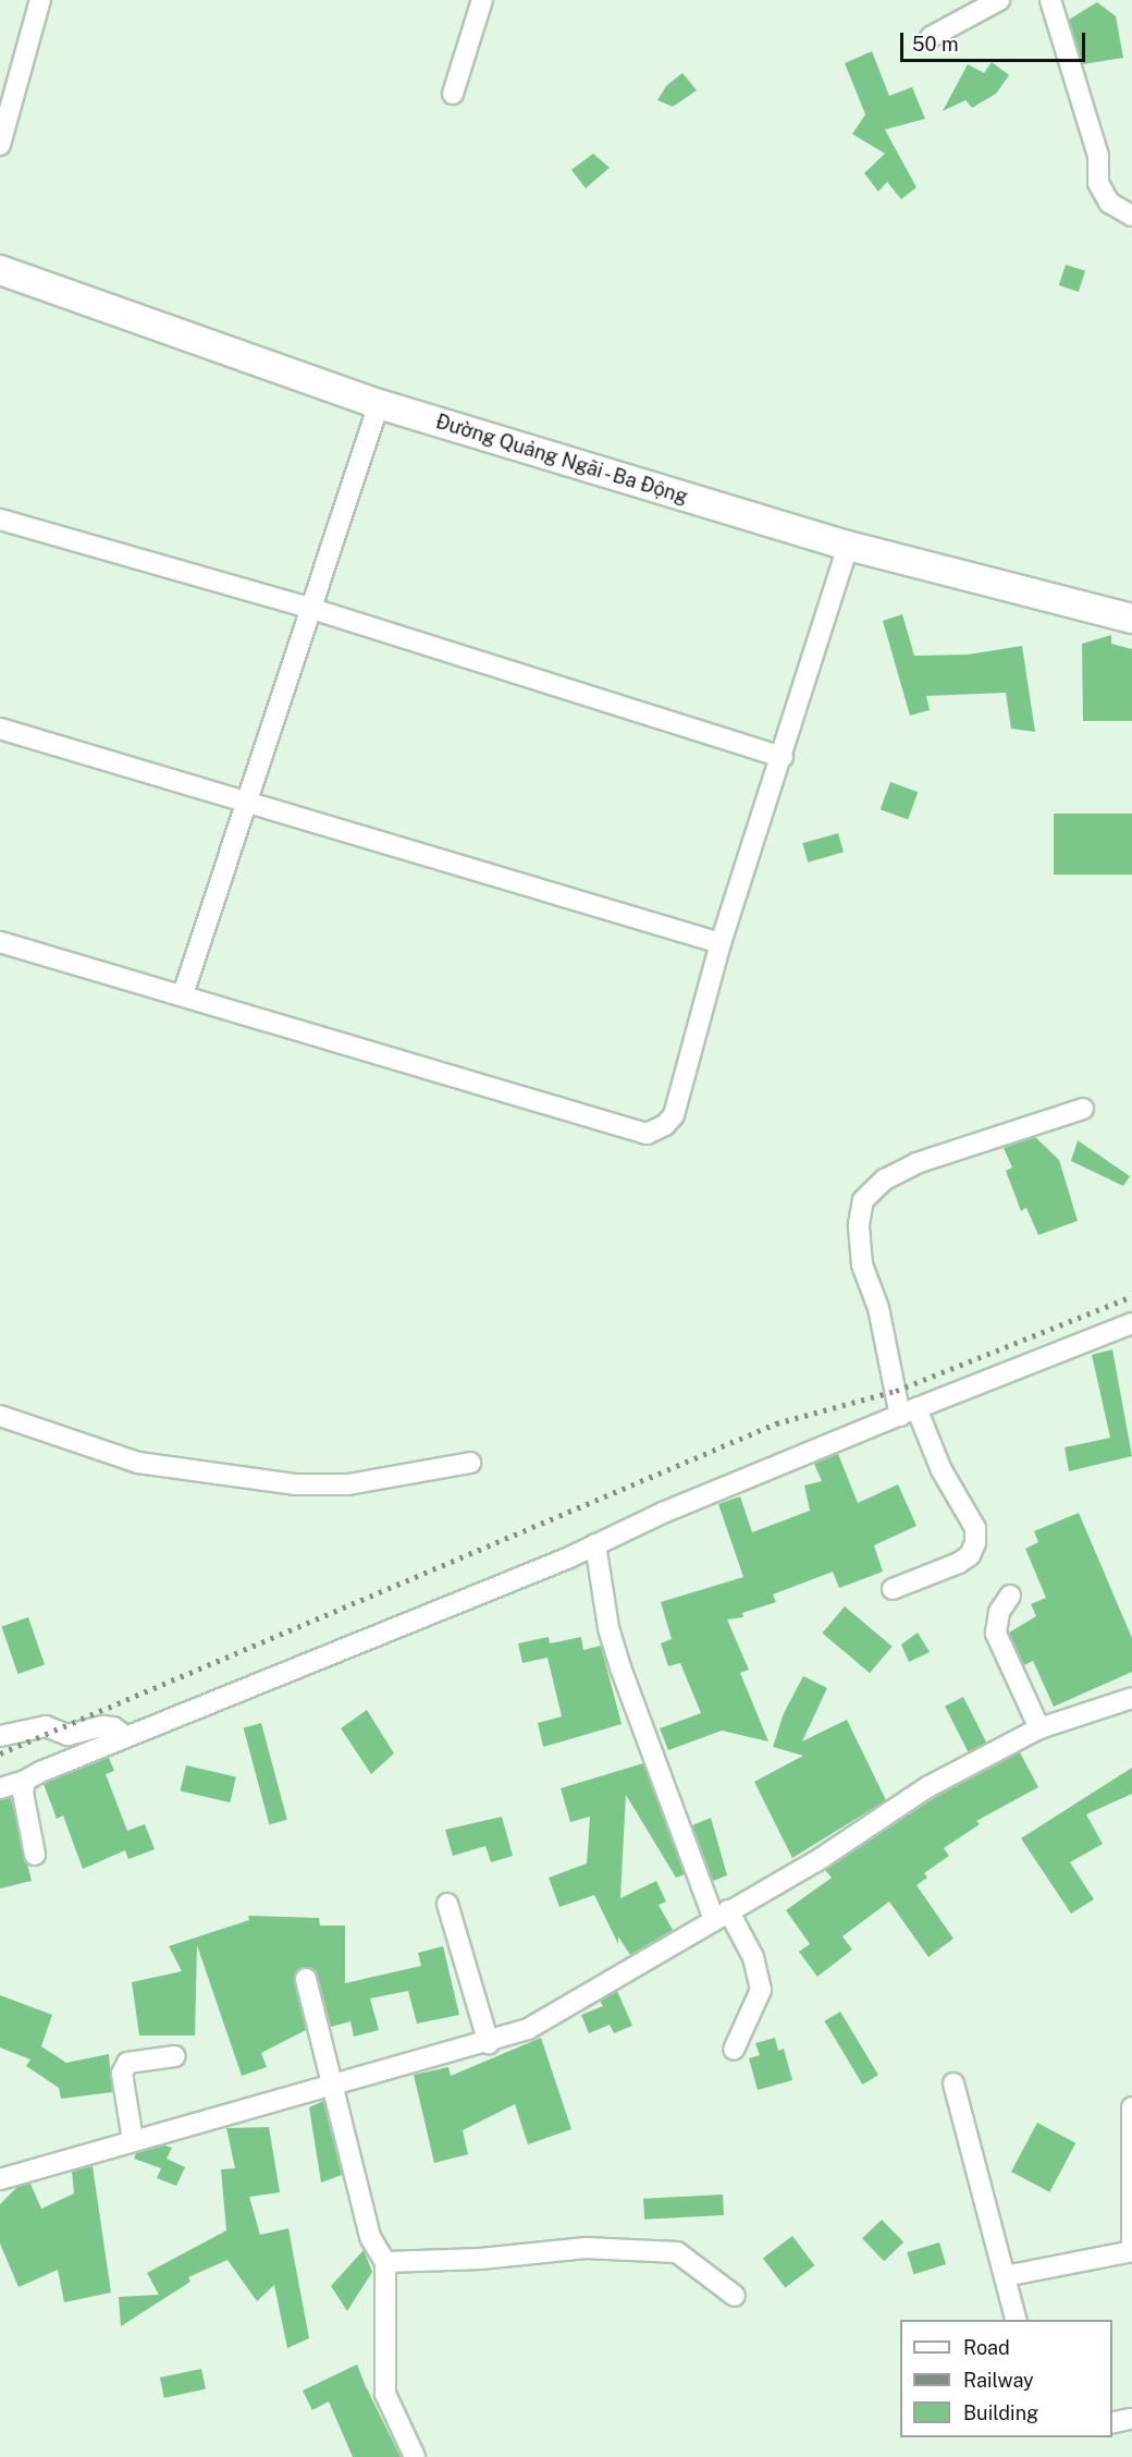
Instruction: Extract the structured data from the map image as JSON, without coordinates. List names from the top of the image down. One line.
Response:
{"streets":{"main road":["Đường Quảng Ngãi - Ba Động"]},"legend":["Road","Railway","Building"],"scale_bar":"50 m"}
